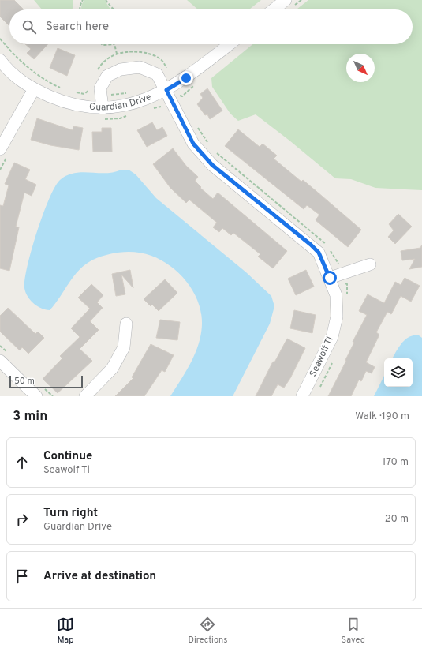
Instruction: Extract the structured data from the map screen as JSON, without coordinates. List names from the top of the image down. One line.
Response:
{"streets":{"street":["Guardian Drive","Seawolf Tl"]},"crossings":[["Guardian Drive","Seawolf Tl"]],"scale_bar":"50 m","north":"bottom right","page":{"search":"Search here","scale":"50 m","heading":["3 min","Walk · 190 m"],"list":[["Continue","Seawolf Tl","170 m"],["Turn right","Guardian Drive","20 m"],"Arrive at destination"],"nav":["Map","Directions","Saved"]}}
